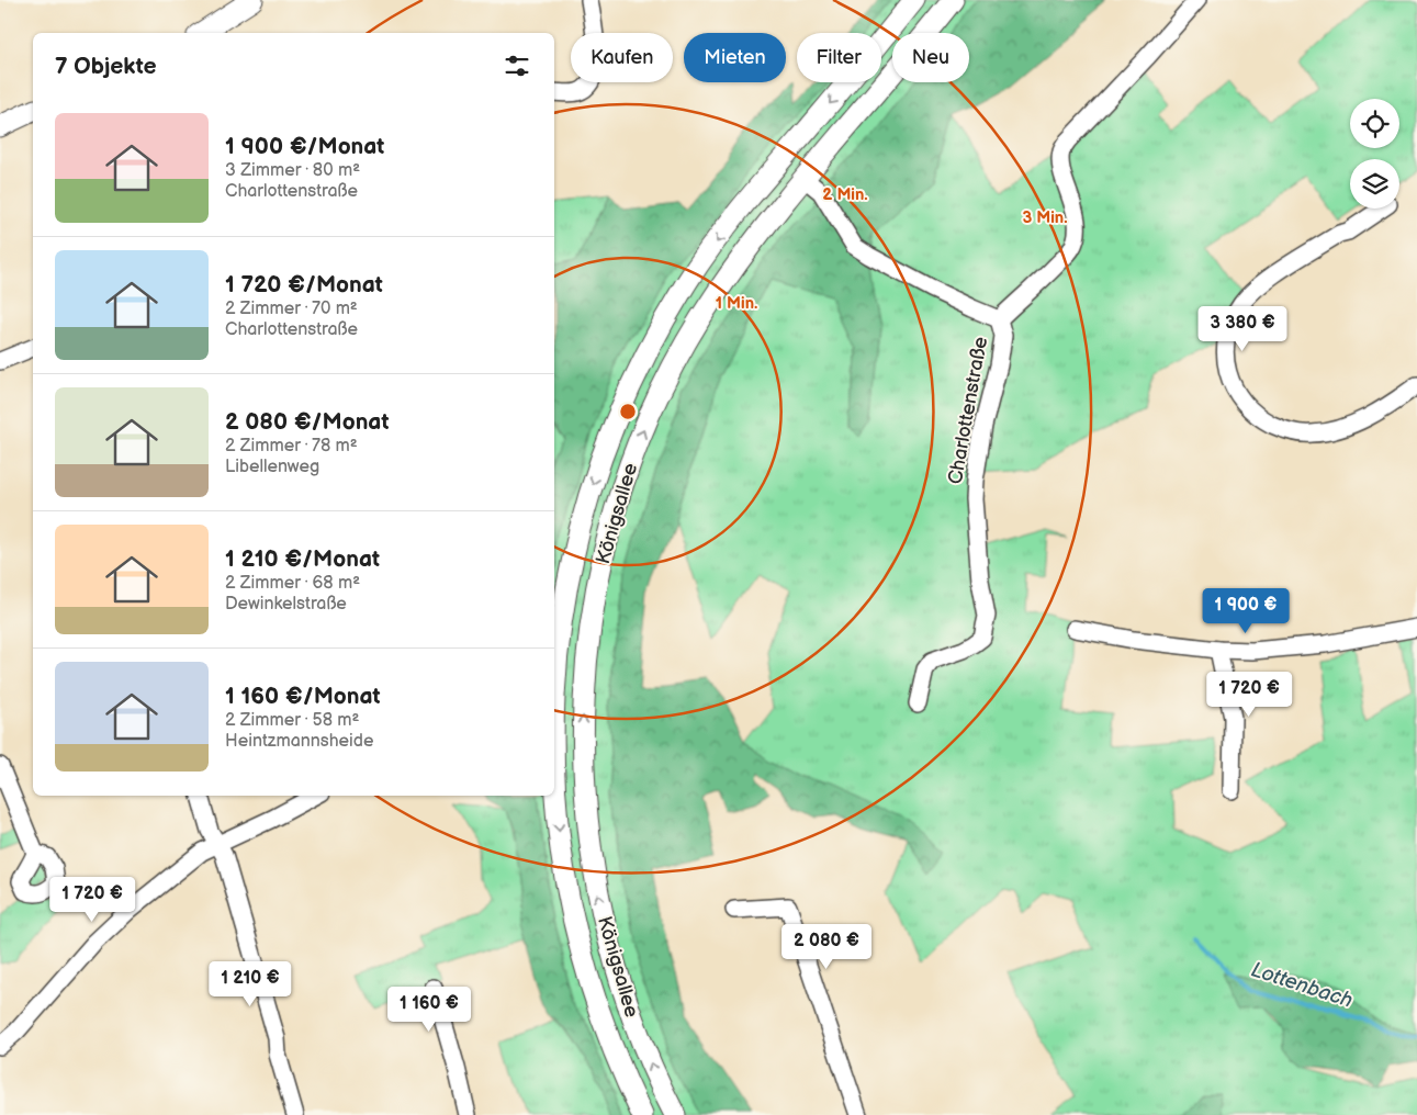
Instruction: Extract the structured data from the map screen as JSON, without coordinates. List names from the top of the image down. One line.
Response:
{"streets":{"main road":["Königsallee"],"street":["Charlottenstraße"]},"crossings":[["Charlottenstraße","Königsallee"]],"water":["Lottenbach"],"page":{"chip":["Kaufen","Mieten","Filter","Neu"],"heading":"7 Objekte","list":[{"name":"1 900 €/Monat","note":"3 Zimmer · 80 m² · Charlottenstraße"},{"name":"1 720 €/Monat","note":"2 Zimmer · 70 m² · Charlottenstraße"},{"name":"2 080 €/Monat","note":"2 Zimmer · 78 m² · Libellenweg"},{"name":"1 210 €/Monat","note":"2 Zimmer · 68 m² · Dewinkelstraße"},{"name":"1 160 €/Monat","note":"2 Zimmer · 58 m² · Heintzmannsheide"}],"price":["3 380 €","1 900 €","1 720 €","1 720 €","2 080 €","1 210 €","1 160 €"]},"rings":["2 Min.","3 Min.","1 Min."]}
